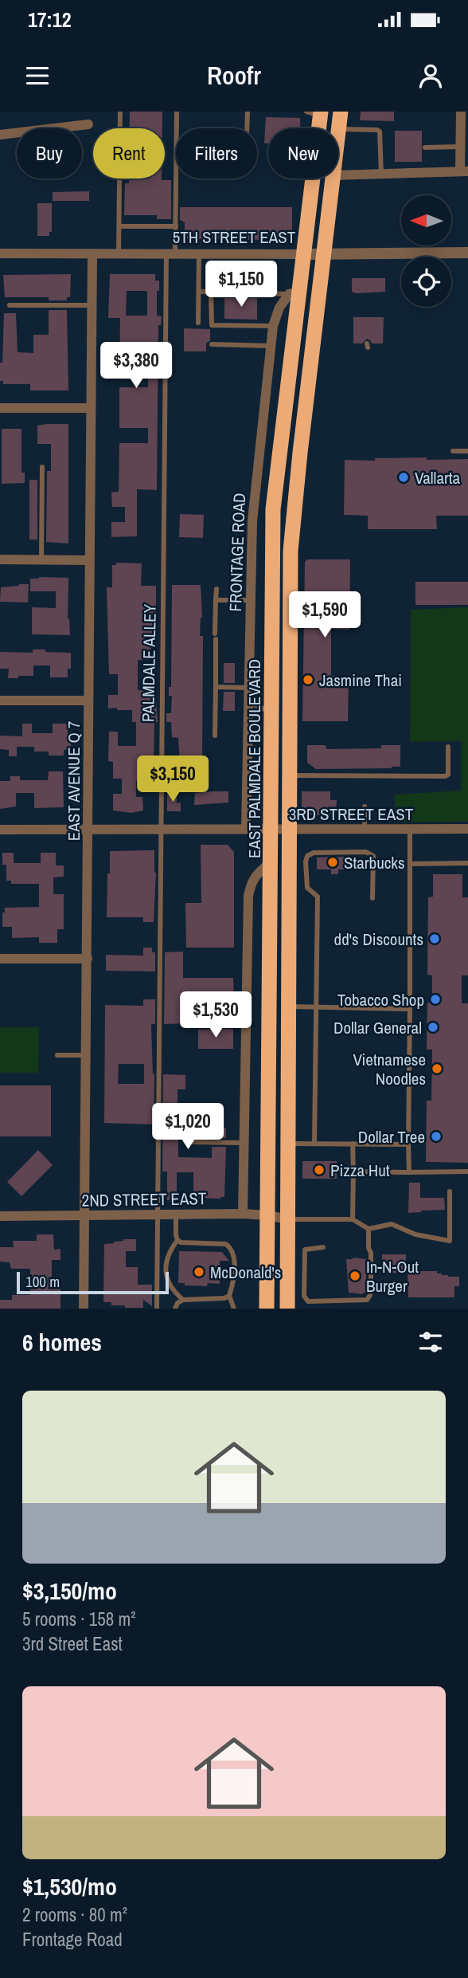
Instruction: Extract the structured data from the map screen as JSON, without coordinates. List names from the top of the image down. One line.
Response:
{"streets":{"highway":["EAST PALMDALE BOULEVARD"],"street":["5TH STREET EAST","FRONTAGE ROAD","EAST AVENUE Q 7","3RD STREET EAST","2ND STREET EAST"],"lane":["PALMDALE ALLEY"]},"crossings":[["5TH STREET EAST","PALMDALE ALLEY"],["5TH STREET EAST","EAST PALMDALE BOULEVARD"],["5TH STREET EAST","EAST AVENUE Q 7"],["FRONTAGE ROAD","EAST PALMDALE BOULEVARD"],["FRONTAGE ROAD","3RD STREET EAST"],["PALMDALE ALLEY","3RD STREET EAST"],["PALMDALE ALLEY","2ND STREET EAST"],["EAST PALMDALE BOULEVARD","3RD STREET EAST"],["EAST PALMDALE BOULEVARD","2ND STREET EAST"],["EAST AVENUE Q 7","3RD STREET EAST"],["EAST AVENUE Q 7","2ND STREET EAST"]],"places":["Vallarta","Jasmine Thai","Starbucks","dd's Discounts","Tobacco Shop","Dollar General","Vietnamese Noodles","Dollar Tree","Pizza Hut","McDonald's","In-N-Out Burger"],"scale_bar":"100 m","north":"left","page":{"status":"17:12","header":"Roofr","chip":["Buy","Rent","Filters","New"],"price":["$1,150","$3,380","$1,590","$3,150","$1,530","$1,020"],"scale":"100 m","heading":"6 homes","list":[{"name":"$3,150/mo","note":"5 rooms · 158 m² · 3rd Street East"},{"name":"$1,530/mo","note":"2 rooms · 80 m² · Frontage Road"}]}}
